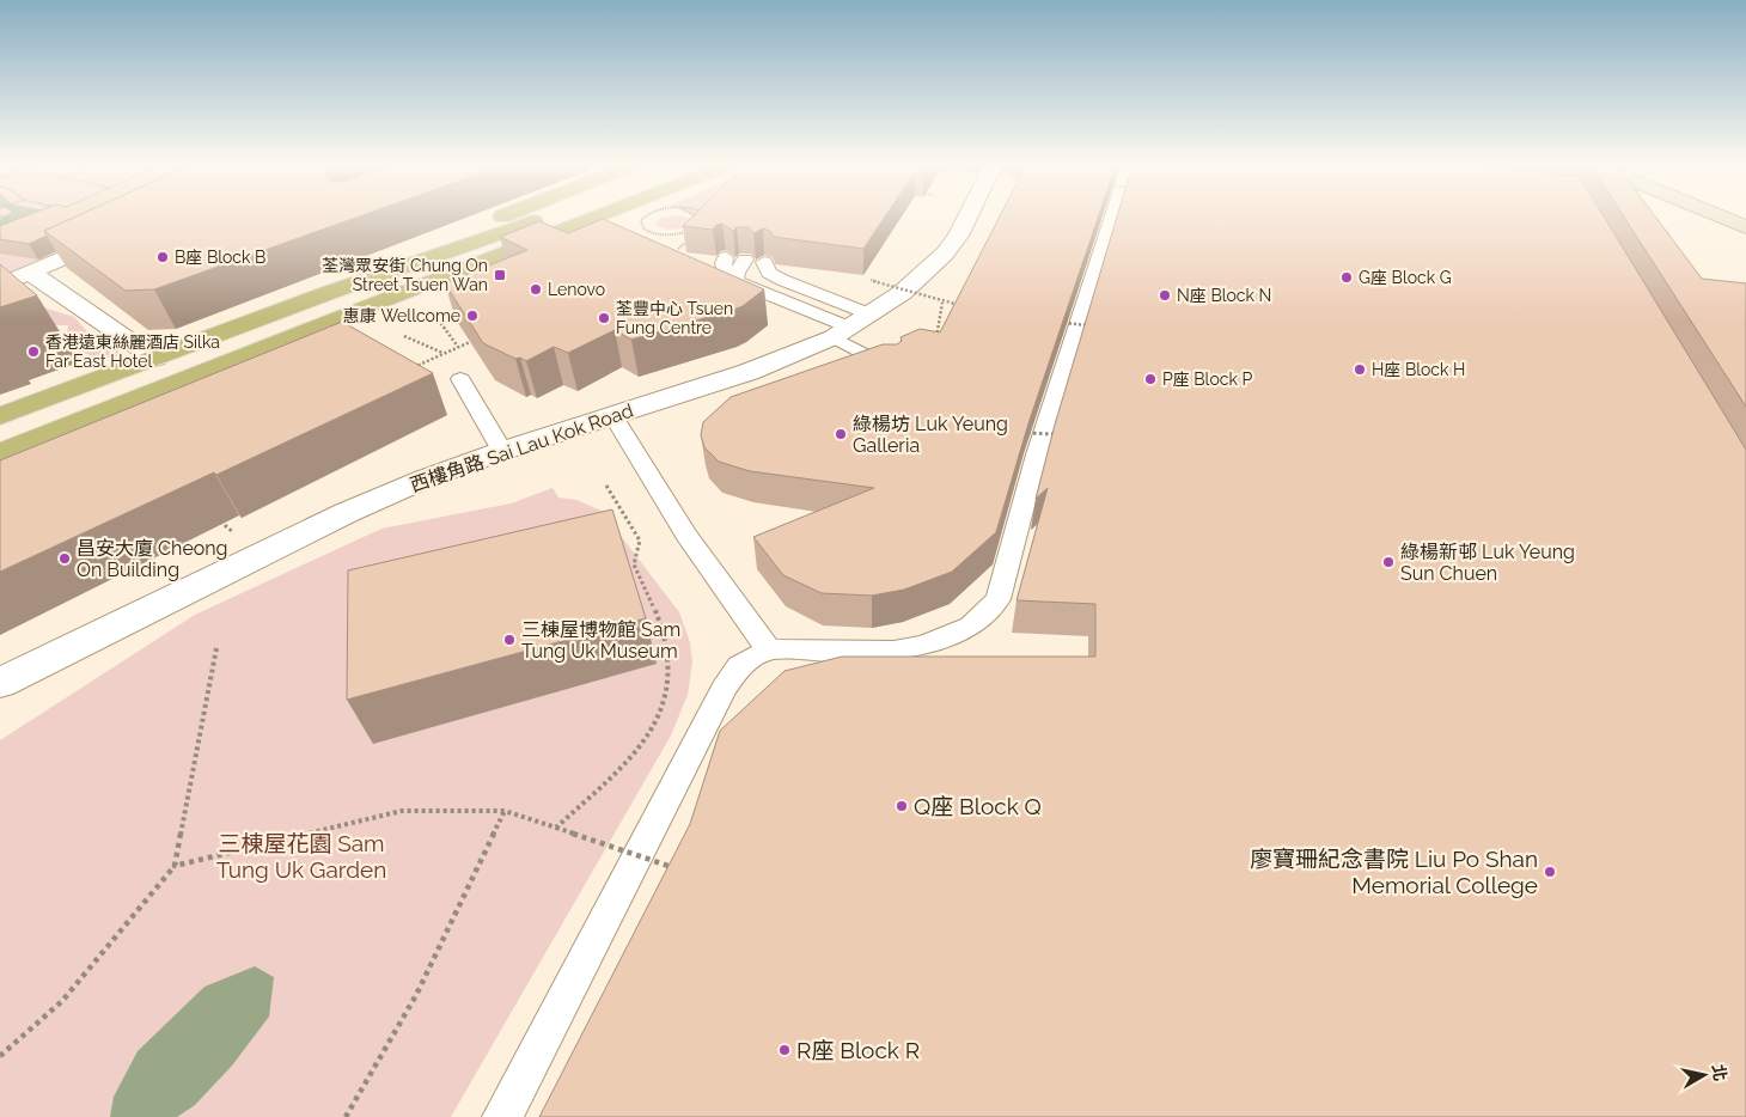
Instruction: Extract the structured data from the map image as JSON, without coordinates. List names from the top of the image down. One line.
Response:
{"streets":{"street":["西樓角路 Sai Lau Kok Road"]},"parks":["三棟屋花園 Sam Tung Uk Garden"],"places":{"other":["B座 Block B","G座 Block G","Lenovo","N座 Block N","惠康 Wellcome","荃豐中心 Tsuen Fung Centre","香港遠東絲麗酒店 Silka Far East Hotel","H座 Block H","P座 Block P","綠楊坊 Luk Yeung Galleria","昌安大廈 Cheong On Building","綠楊新邨 Luk Yeung Sun Chuen","三棟屋博物館 Sam Tung Uk Museum","Q座 Block Q","廖寶珊紀念書院 Liu Po Shan Memorial College","R座 Block R"],"transit":["荃灣眾安街 Chung On Street Tsuen Wan"]},"north":"right"}
